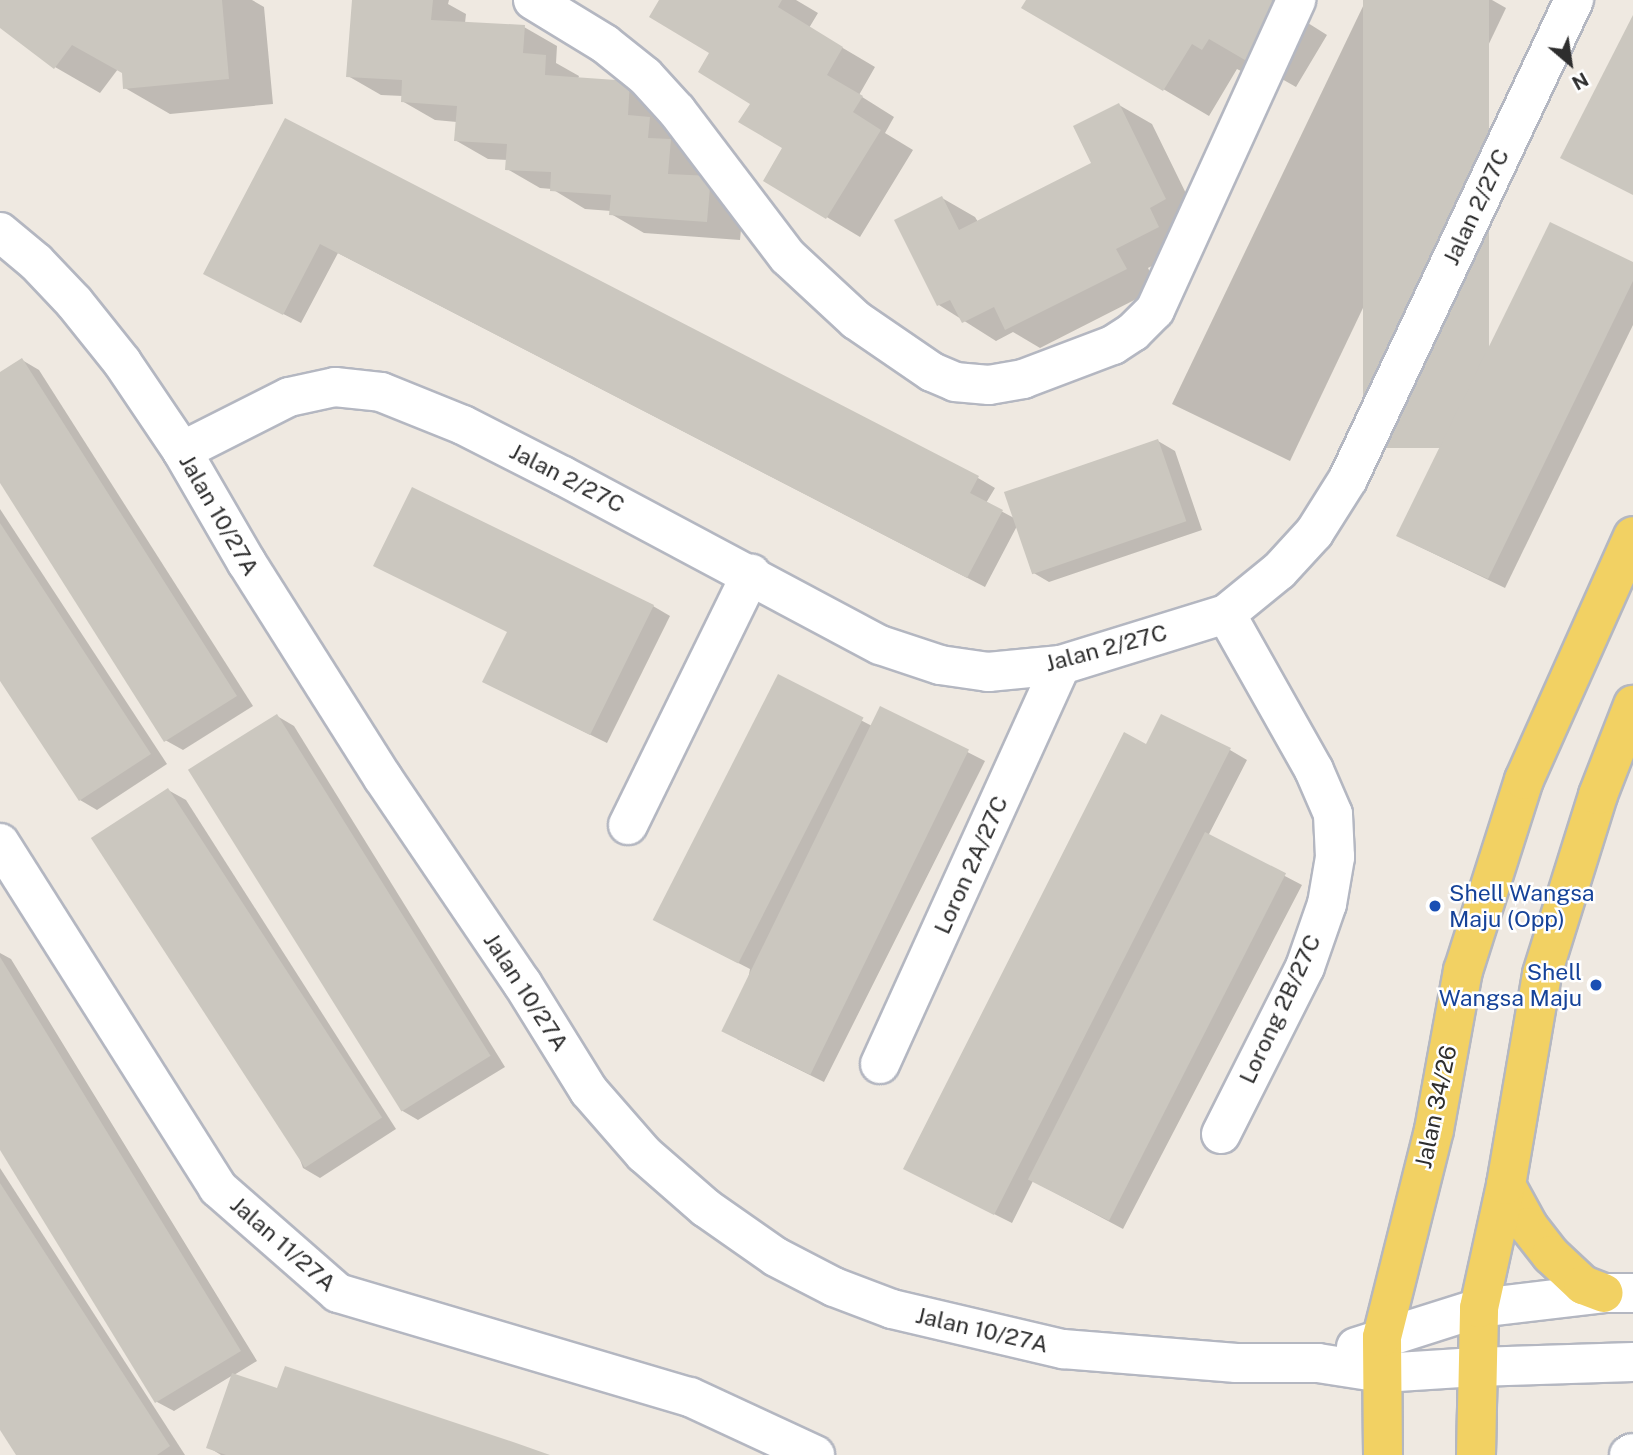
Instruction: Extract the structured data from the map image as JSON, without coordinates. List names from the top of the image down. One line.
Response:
{"streets":{"main road":["Jalan 34/26"],"street":["Jalan 2/27C","Jalan 10/27A","Loron 2A/27C","Lorong 2B/27C","Jalan 11/27A"]},"crossings":[["Jalan 2/27C","Jalan 10/27A"],["Jalan 2/27C","Loron 2A/27C"],["Jalan 2/27C","Lorong 2B/27C"],["Jalan 10/27A","Jalan 34/26"]],"places":["Shell Wangsa Maju (Opp)","Shell Wangsa Maju"],"north":"bottom right"}
